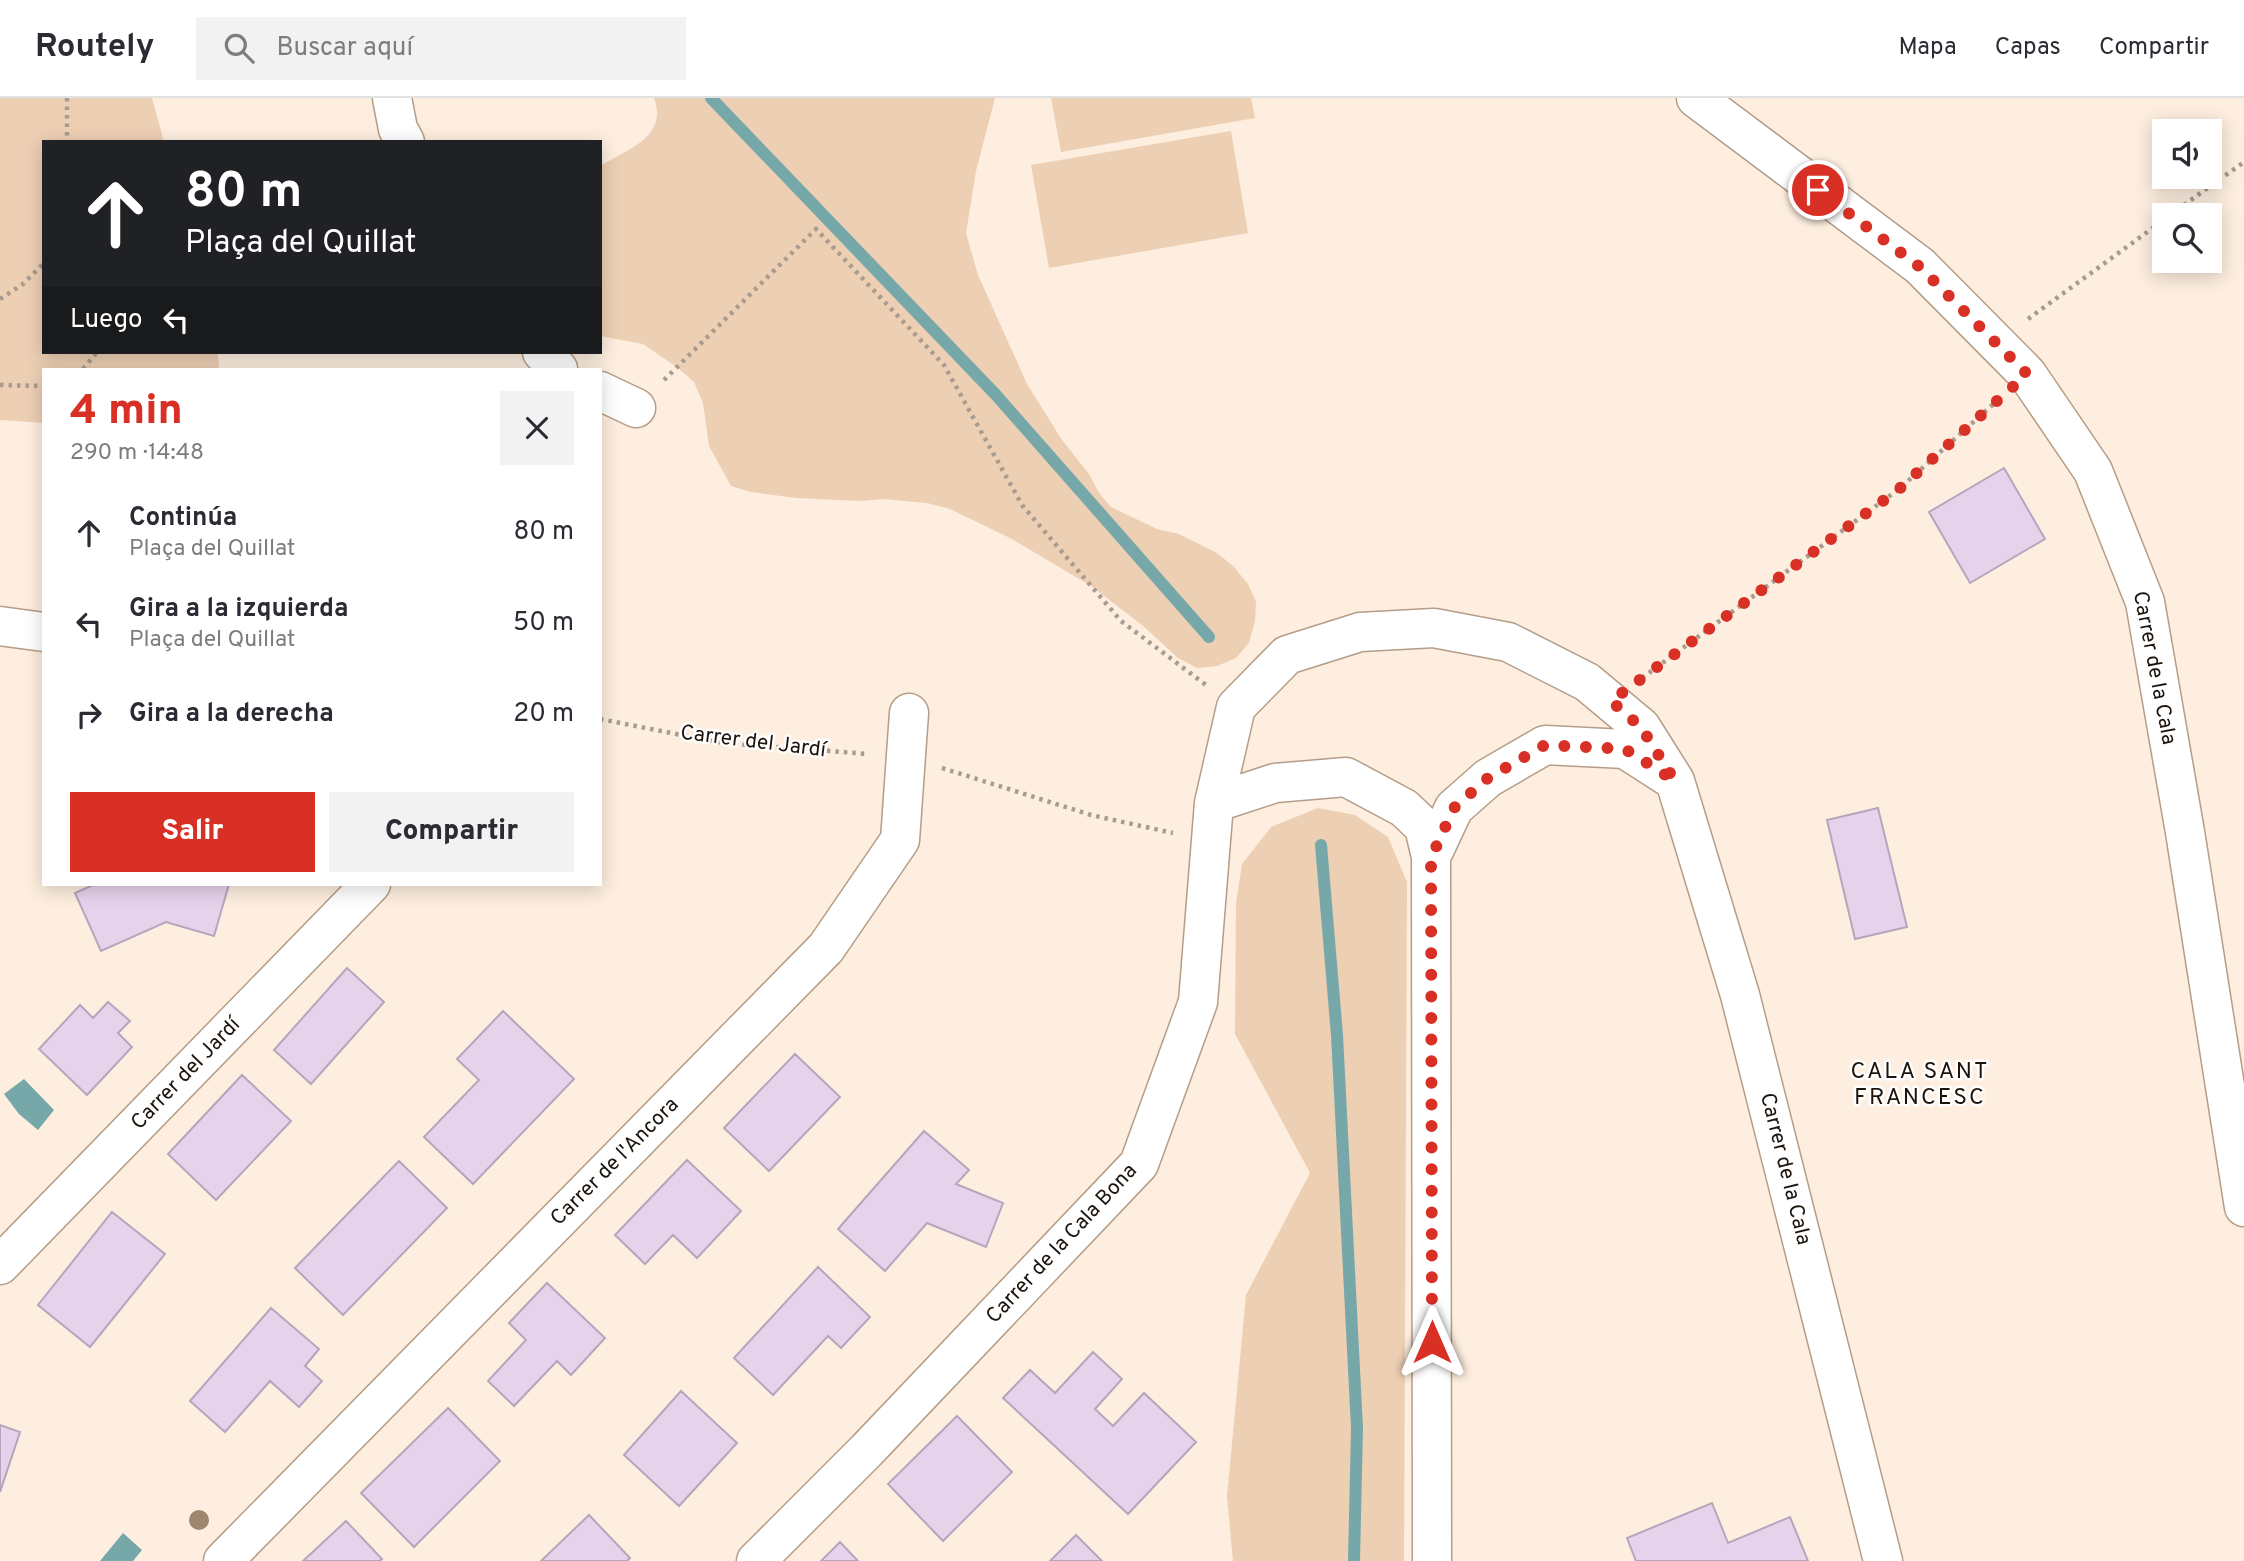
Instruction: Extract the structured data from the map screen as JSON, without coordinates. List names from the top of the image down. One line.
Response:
{"streets":{"street":["Carrer de la Cala","Carrer del Jardí","Carrer de l'Ancora","Carrer de la Cala Bona"]},"crossings":[["Carrer de la Cala","Carrer de la Cala Bona"]],"districts":["CALA SANT FRANCESC"],"page":{"header":"Routely","search":"Buscar aquí","nav":["Mapa","Capas","Compartir"],"turn":["80 m","Plaça del Quillat"],"then":"Luego","heading":["4 min","290 m · 14:48"],"list":[{"name":"Continúa","note":"Plaça del Quillat","value":"80 m"},{"name":"Gira a la izquierda","note":"Plaça del Quillat","value":"50 m"},{"name":"Gira a la derecha","value":"20 m"}],"buttons":["Salir","Compartir"]}}
